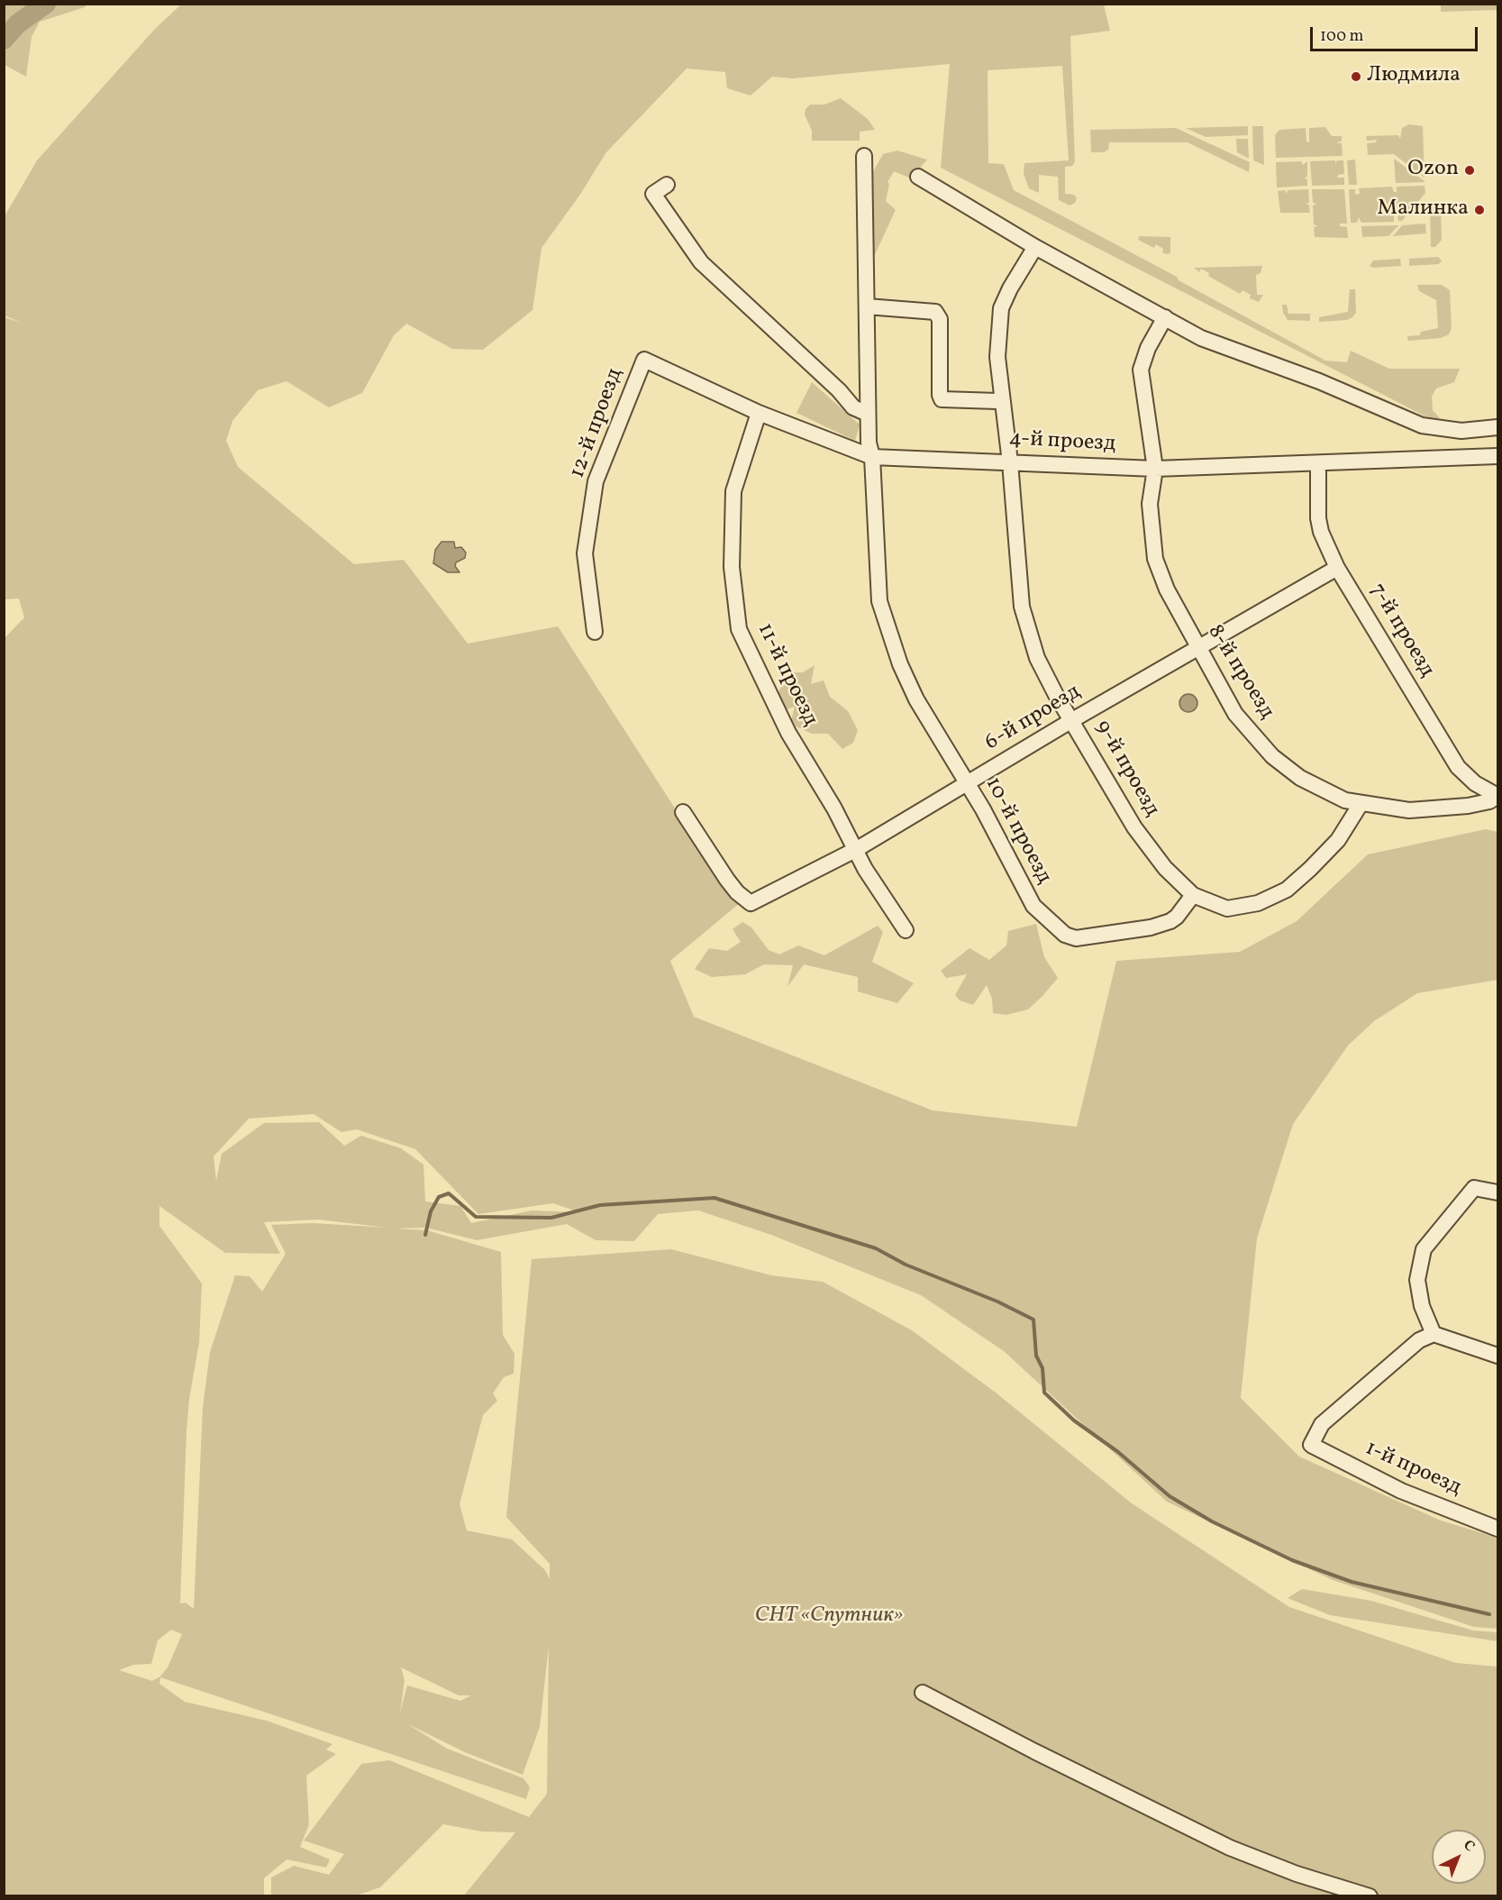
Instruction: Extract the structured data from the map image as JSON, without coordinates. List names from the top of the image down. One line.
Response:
{"streets":{"street":["12-й проезд","4-й проезд","7-й проезд","8-й проезд","11-й проезд","6-й проезд","9-й проезд","10-й проезд","1-й проезд"]},"crossings":[["12-й проезд","4-й проезд"],["4-й проезд","7-й проезд"],["4-й проезд","8-й проезд"],["4-й проезд","11-й проезд"],["4-й проезд","9-й проезд"],["4-й проезд","10-й проезд"],["7-й проезд","8-й проезд"],["7-й проезд","6-й проезд"],["8-й проезд","6-й проезд"],["11-й проезд","6-й проезд"],["6-й проезд","9-й проезд"],["6-й проезд","10-й проезд"],["9-й проезд","10-й проезд"]],"parks":["СНТ «Спутник»"],"places":["Людмила","Ozon","Малинка"],"scale_bar":"100 m","north":"top right"}
